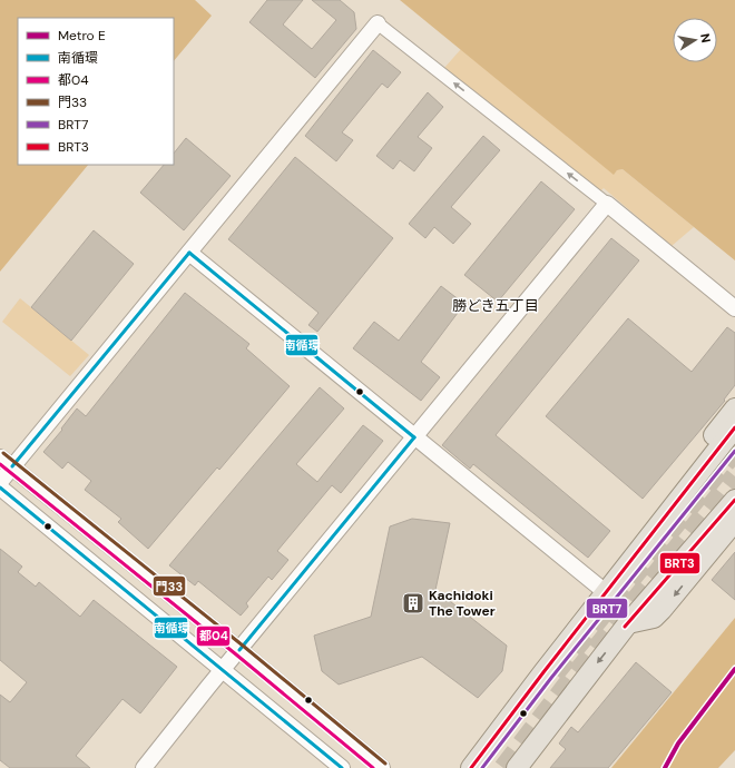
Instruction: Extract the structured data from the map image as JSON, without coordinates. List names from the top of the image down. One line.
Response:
{"districts":["勝どき五丁目"],"places":{"building":["Kachidoki The Tower"]},"lines":["transit line 南循環","transit line BRT3","transit line BRT7","transit line 門33","transit line 都04","metro line E"],"legend":["Metro E","南循環","都04","門33","BRT7","BRT3"],"north":"right"}
